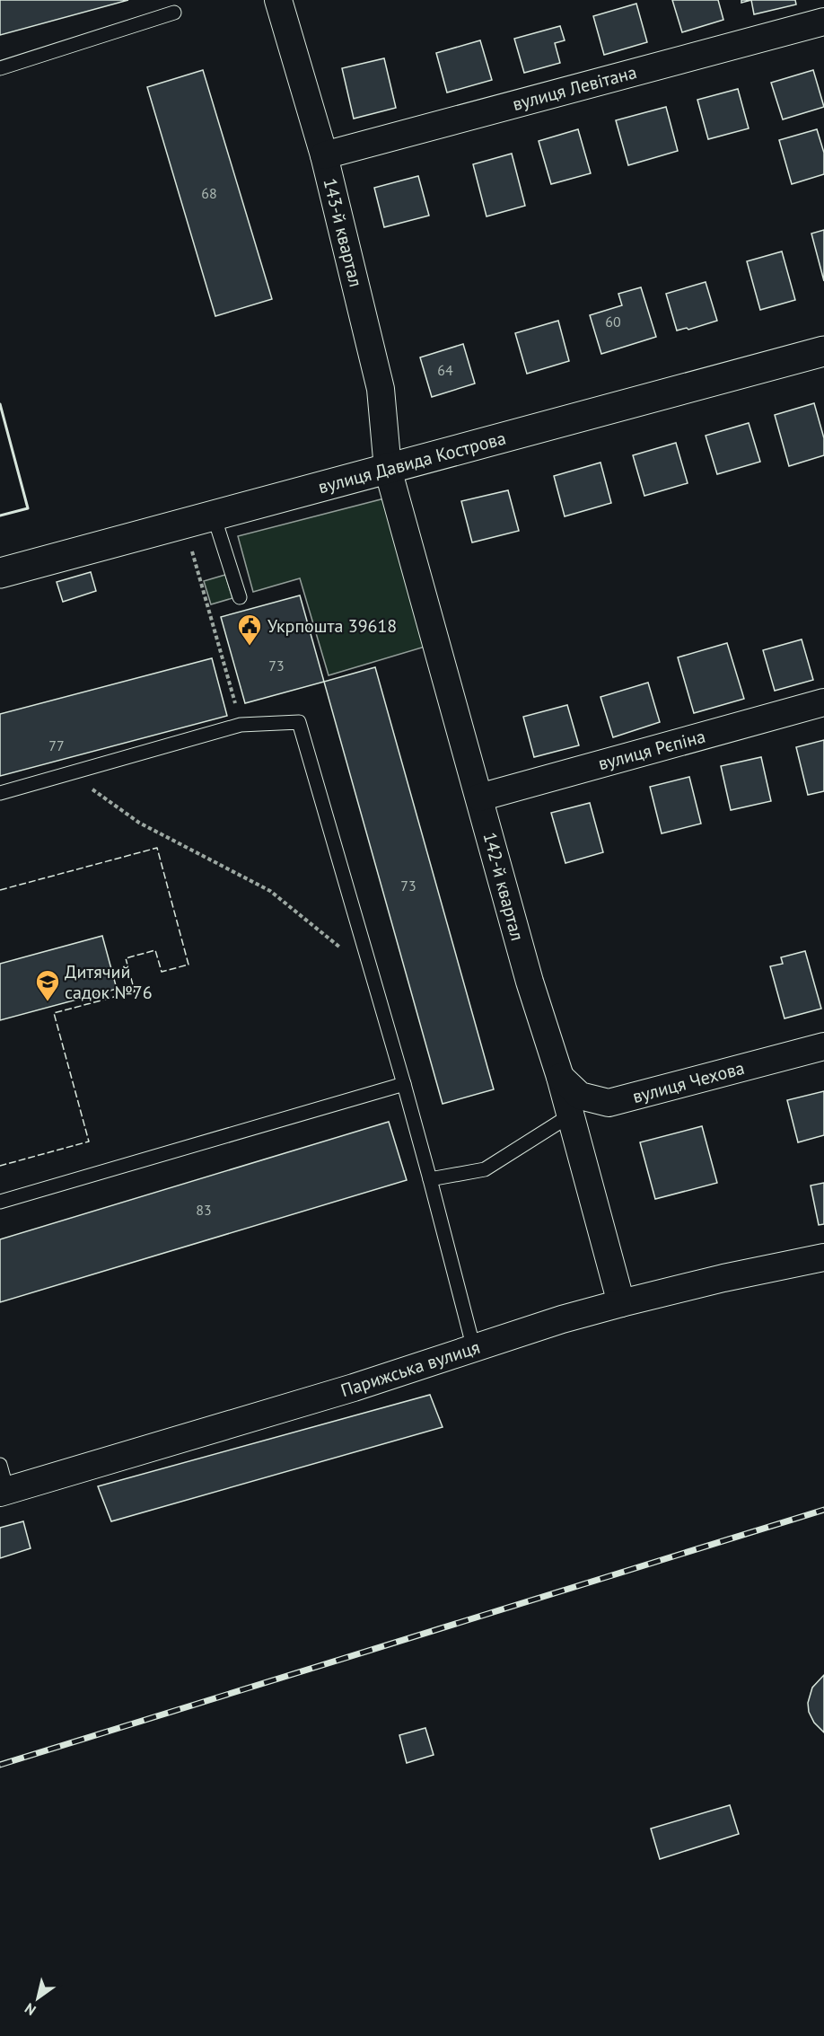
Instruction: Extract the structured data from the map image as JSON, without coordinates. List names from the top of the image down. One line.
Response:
{"streets":{"street":["вулиця Левітана","143-й квартал","вулиця Давида Кострова","вулиця Рєпіна","142-й квартал","вулиця Чехова","Парижська вулиця"]},"crossings":[["вулиця Левітана","143-й квартал"],["143-й квартал","вулиця Давида Кострова"],["143-й квартал","142-й квартал"],["вулиця Давида Кострова","142-й квартал"],["вулиця Рєпіна","142-й квартал"],["142-й квартал","вулиця Чехова"],["142-й квартал","Парижська вулиця"]],"places":{"public building":["Укрпошта 39618"],"school or university":["Дитячий садок №76"]},"house_numbers":["68","60","64","73","77","73","83"],"north":"bottom left"}
